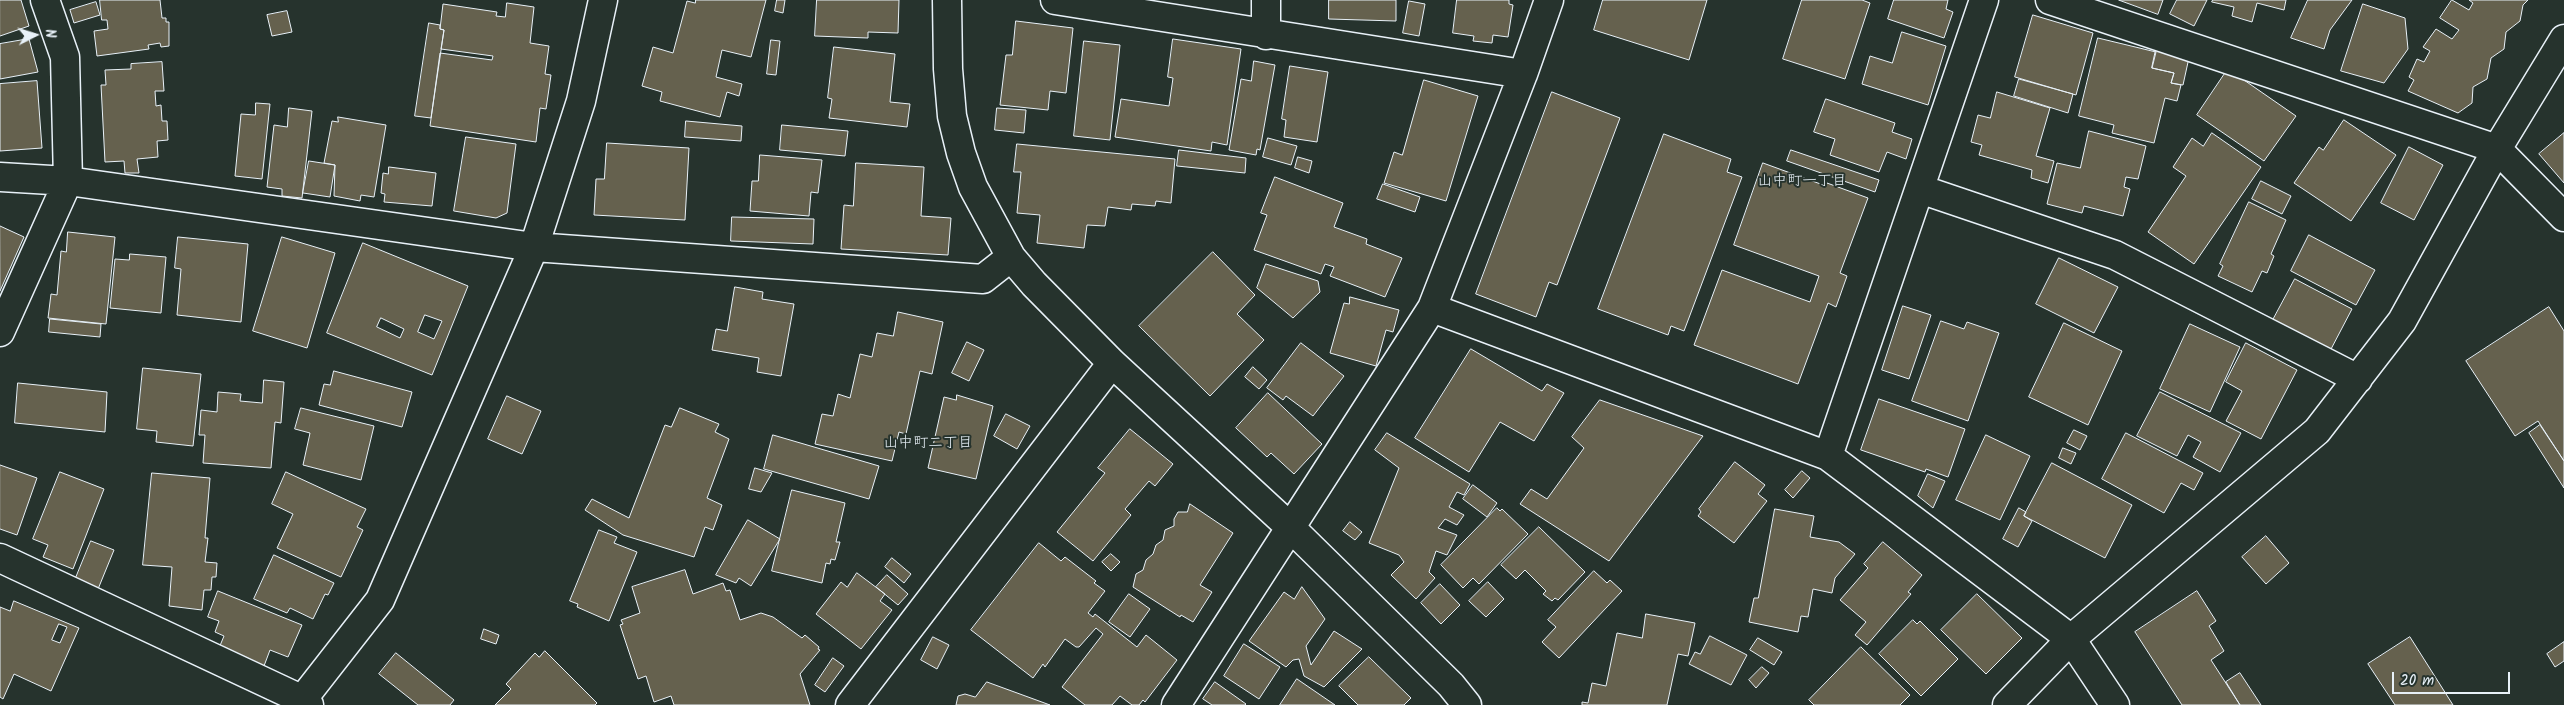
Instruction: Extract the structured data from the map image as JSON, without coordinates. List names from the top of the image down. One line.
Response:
{"districts":["山中町一丁目","山中町二丁目"],"scale_bar":"20 m","north":"right"}
